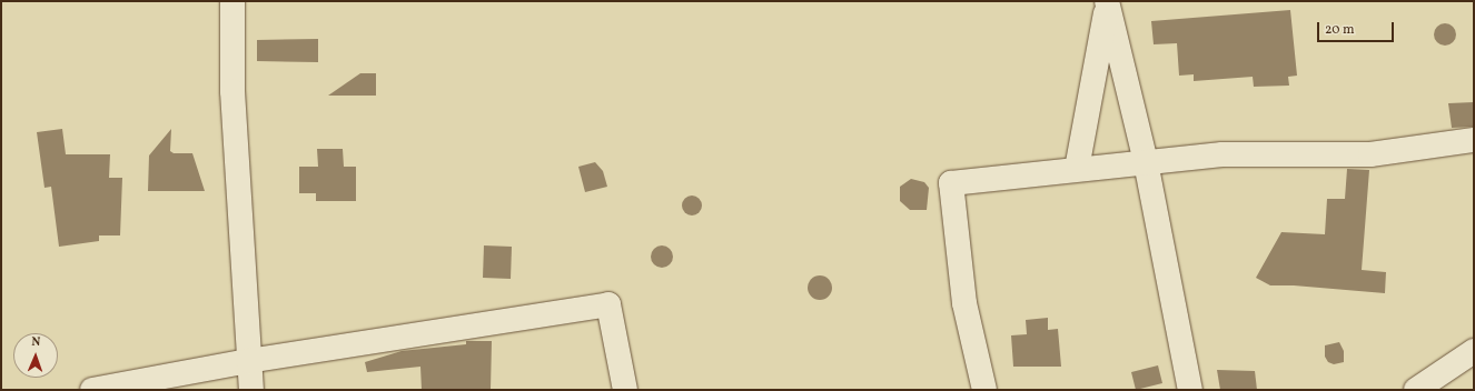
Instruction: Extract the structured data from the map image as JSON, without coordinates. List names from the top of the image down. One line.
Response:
{"scale_bar":"20 m","north":"top"}
